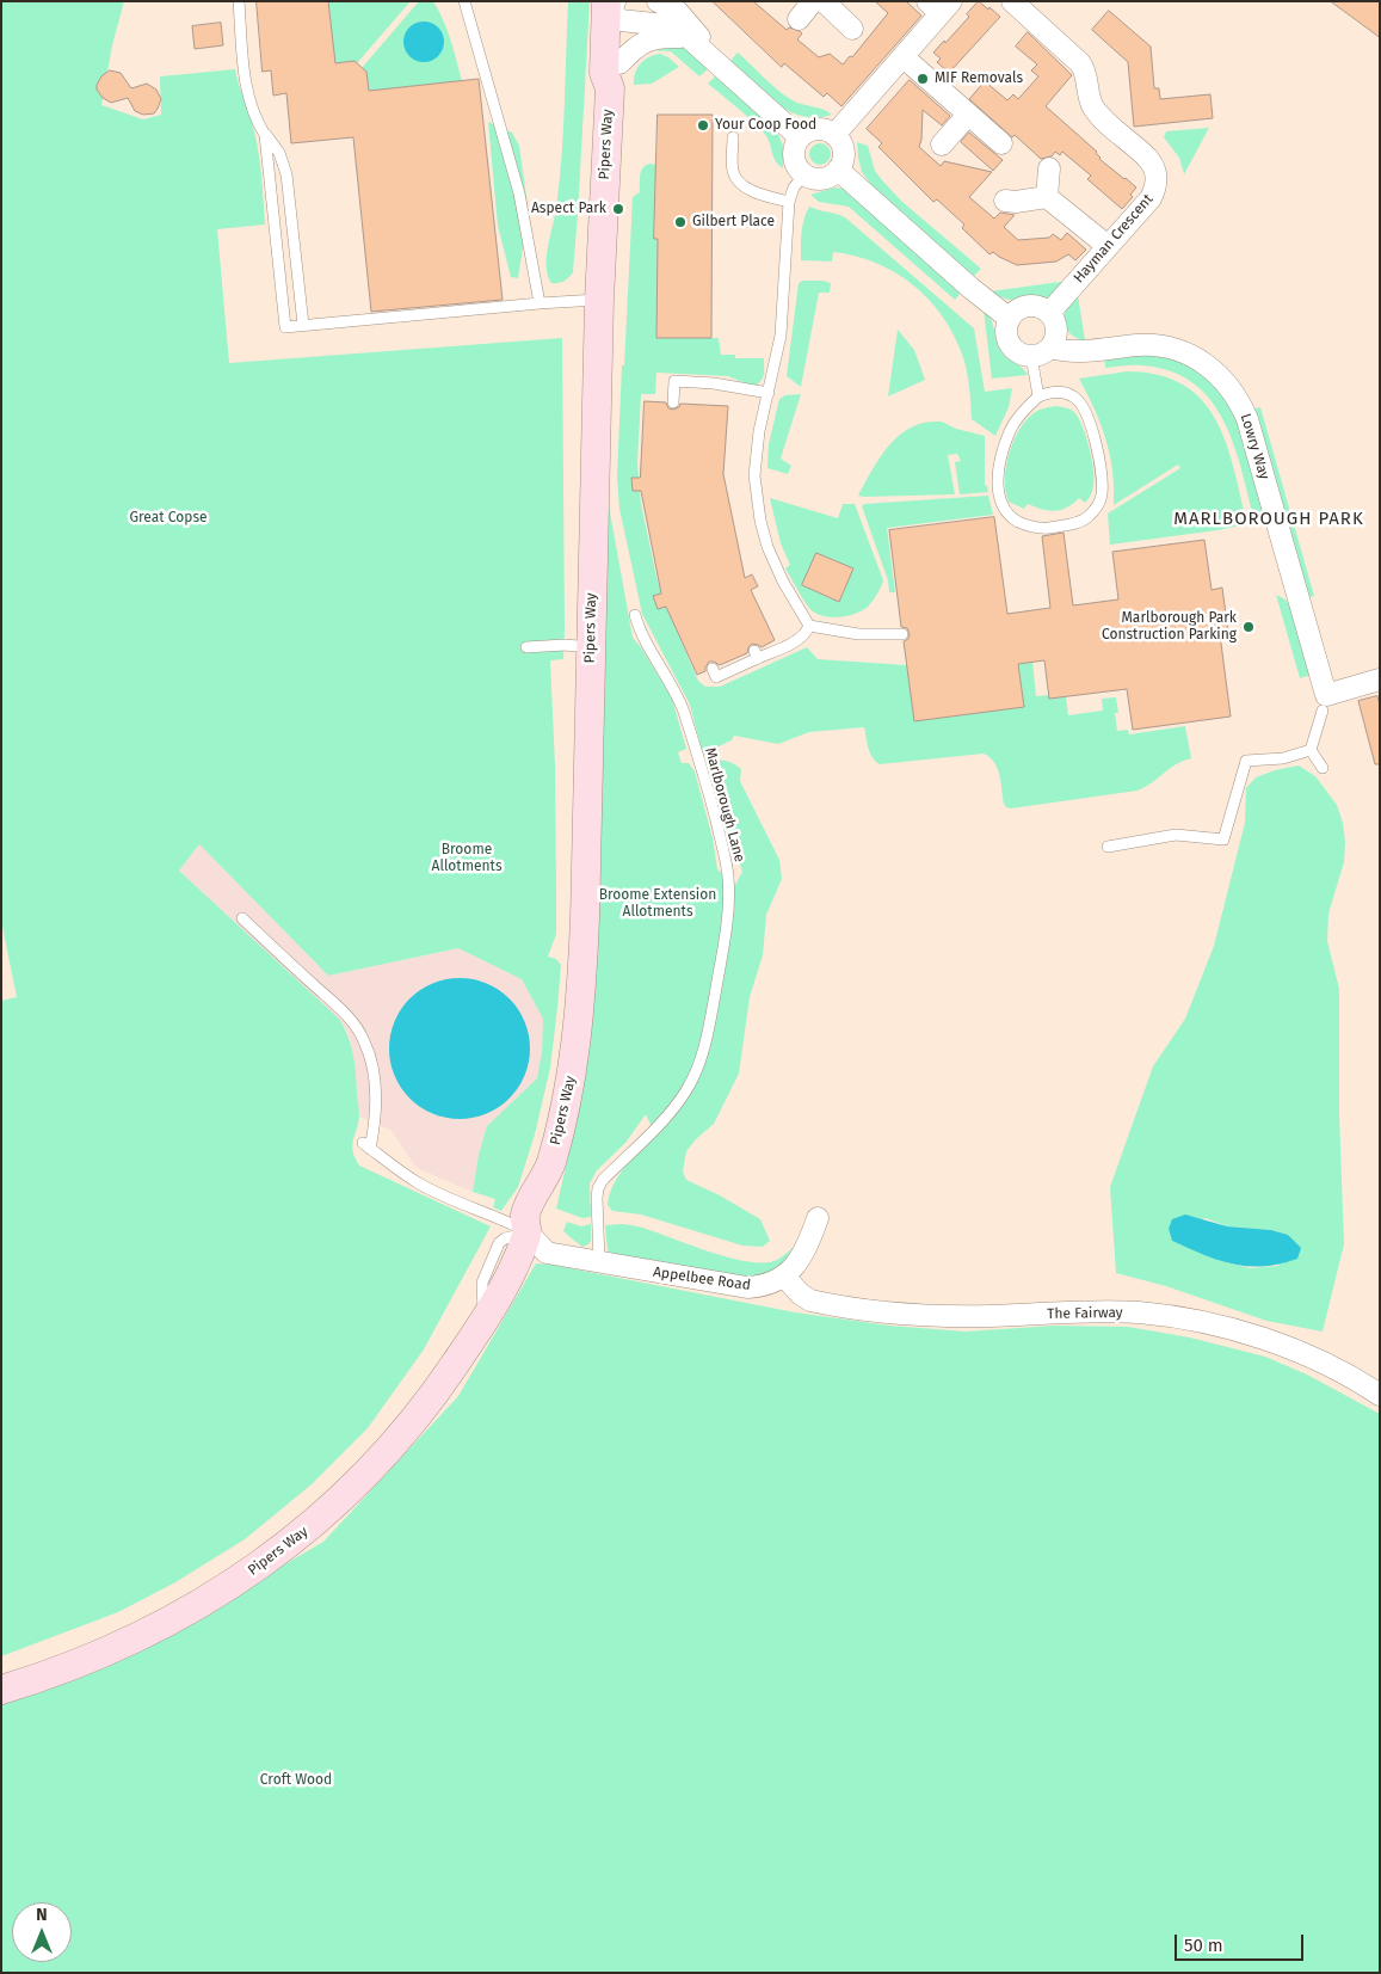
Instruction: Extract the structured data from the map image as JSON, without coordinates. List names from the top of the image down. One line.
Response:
{"streets":{"main road":["Pipers Way"],"street":["Hayman Crescent","Lowry Way","Appelbee Road","The Fairway"],"lane":["Marlborough Lane"]},"crossings":[["Pipers Way","Appelbee Road"],["Hayman Crescent","Lowry Way"],["Marlborough Lane","Appelbee Road"],["Appelbee Road","The Fairway"]],"districts":["MARLBOROUGH PARK"],"parks":["Great Copse","Broome Allotments","Broome Extension Allotments","Croft Wood"],"places":["MIF Removals","Your Coop Food","Aspect Park","Gilbert Place","Marlborough Park Construction Parking"],"scale_bar":"50 m","north":"top"}
